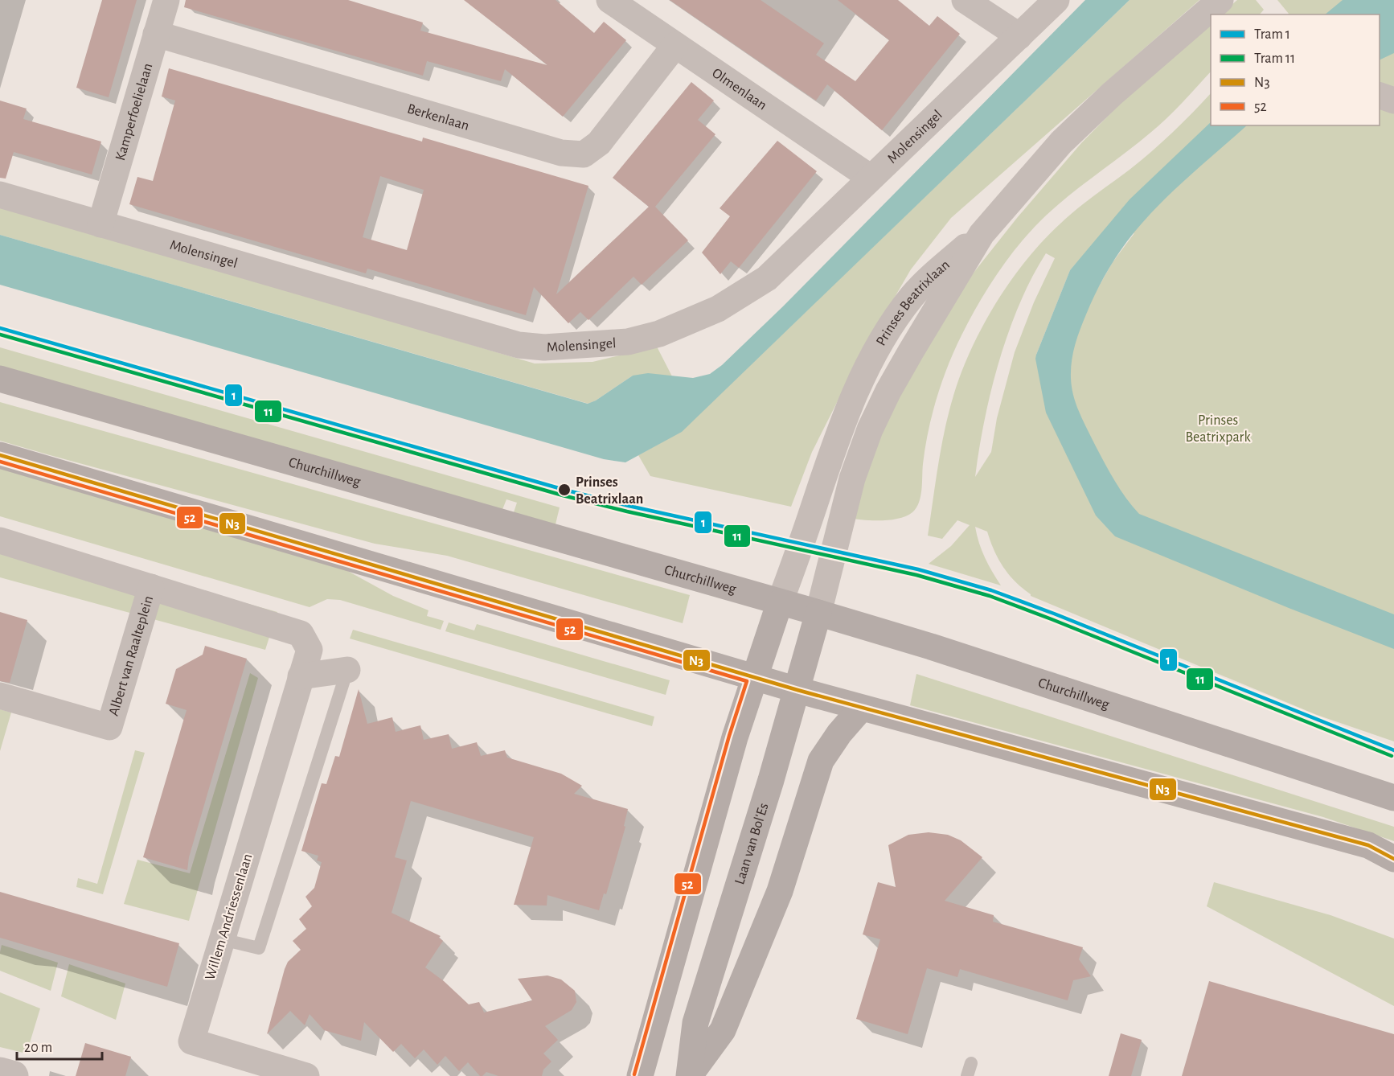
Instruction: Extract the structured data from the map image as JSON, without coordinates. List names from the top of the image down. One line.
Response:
{"streets":{"main road":["Churchillweg","Laan van Bol'Es"],"street":["Olmenlaan","Kamperfoelielaan","Berkenlaan","Molensingel","Prinses Beatrixlaan","Albert van Raalteplein","Willem Andriessenlaan"]},"crossings":[["Olmenlaan","Berkenlaan"],["Olmenlaan","Molensingel"],["Kamperfoelielaan","Berkenlaan"],["Kamperfoelielaan","Molensingel"],["Prinses Beatrixlaan","Churchillweg"],["Prinses Beatrixlaan","Laan van Bol'Es"],["Churchillweg","Laan van Bol'Es"],["Albert van Raalteplein","Willem Andriessenlaan"]],"parks":["Prinses Beatrixpark"],"places":["Prinses Beatrixlaan"],"lines":["tram line 1","tram line 11","transit line N3","transit line 52"],"legend":["Tram 1","Tram 11","N3","52"],"scale_bar":"20 m"}
